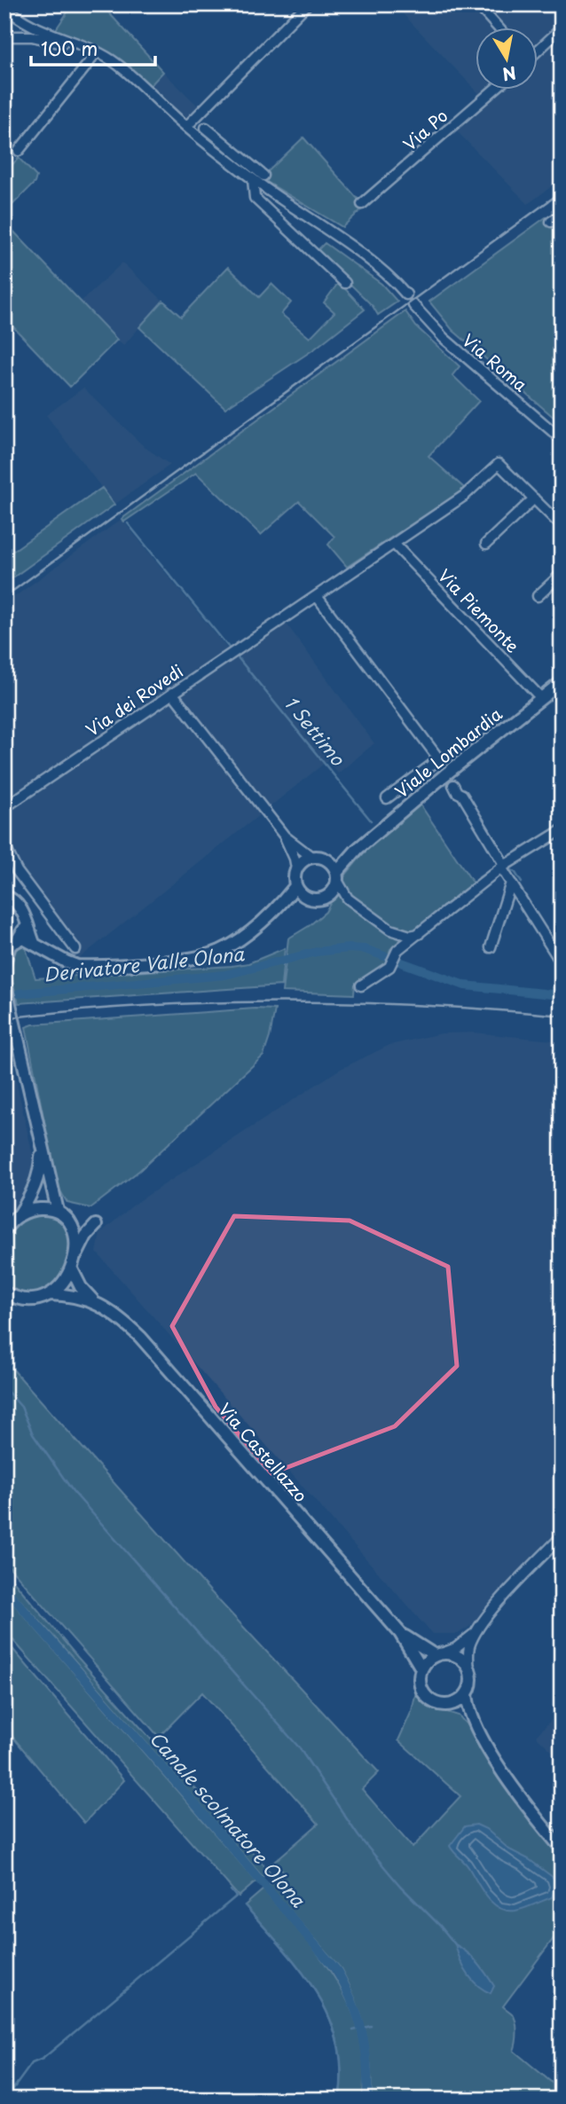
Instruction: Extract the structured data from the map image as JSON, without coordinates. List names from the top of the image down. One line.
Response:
{"streets":{"street":["Via Po","Via Roma","Via Piemonte","Via dei Rovedi","Viale Lombardia","Via Castellazzo"]},"crossings":[["Via Piemonte","Via dei Rovedi"],["Via Piemonte","Viale Lombardia"]],"water":["1 Settimo","Derivatore Valle Olona","Canale scolmatore Olona"],"scale_bar":"100 m","north":"bottom"}
